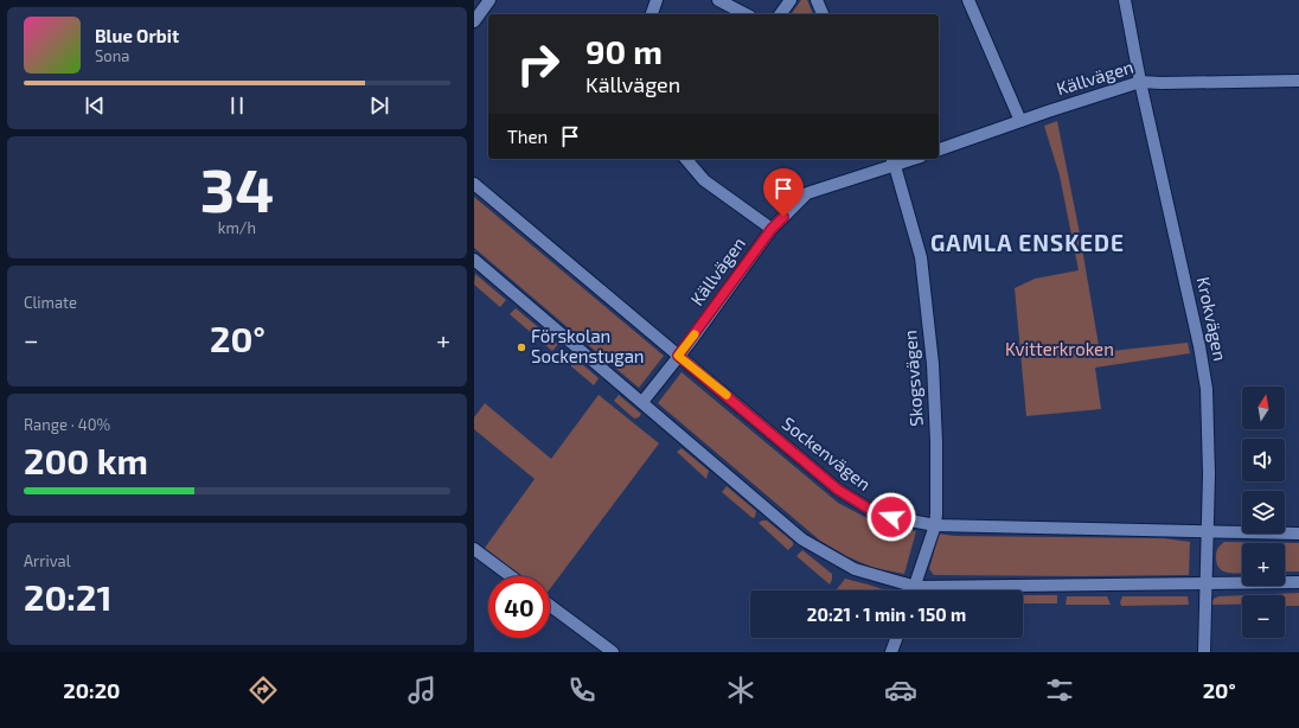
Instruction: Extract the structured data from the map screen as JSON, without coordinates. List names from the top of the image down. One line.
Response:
{"streets":{"street":["Källvägen","Krokvägen","Skogsvägen","Sockenvägen"]},"crossings":[["Källvägen","Krokvägen"],["Källvägen","Skogsvägen"],["Källvägen","Sockenvägen"],["Krokvägen","Sockenvägen"],["Skogsvägen","Sockenvägen"]],"districts":["GAMLA ENSKEDE"],"parks":["Kvitterkroken"],"places":["Förskolan Sockenstugan"],"north":"top","page":{"turn":["90 m","Källvägen"],"song":["Blue Orbit","Sona"],"then":"Then","tile":[["34","km/h"],"Climate",["Range · 40%","200 km"],["Arrival","20:21"]],"heat":["−","20°","+"],"map_buttons":["+","−"],"limit":"40","trip":"20:21 · 1 min · 150 m","tabs":["20:20","20°"]}}
